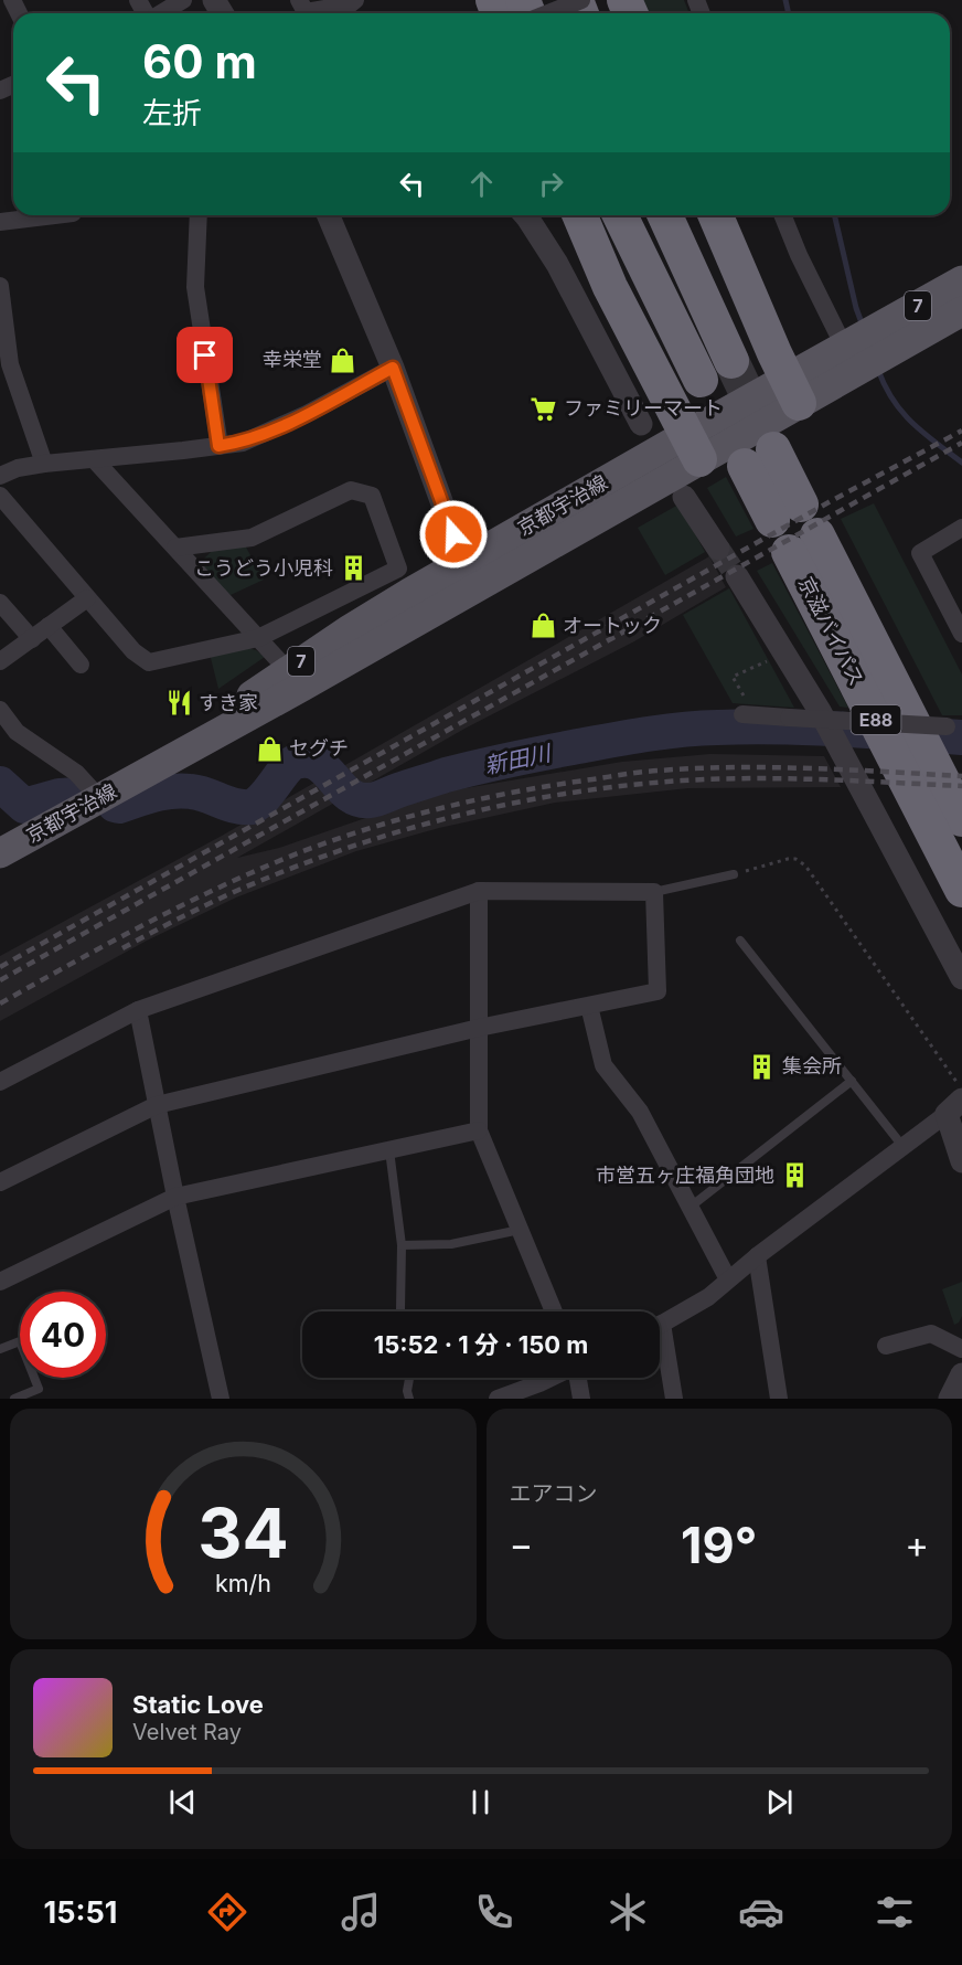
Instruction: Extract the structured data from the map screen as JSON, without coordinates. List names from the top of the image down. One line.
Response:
{"streets":{"highway":["京滋バイパス","E88"],"main road":["7","京都宇治線"]},"water":["新田川"],"places":{"shop":["幸栄堂","オートック","セグチ"],"supermarket":["ファミリーマート"],"building":["こうどう小児科","集会所","市営五ヶ庄福角団地"],"restaurant":["すき家"]},"page":{"turn":["60 m","左折"],"limit":"40","trip":"15:52 · 1 分 · 150 m","tile":"エアコン","heat":["−","19°","+"],"song":["Static Love","Velvet Ray"],"tabs":"15:51","gauge":["34","km/h"]}}
